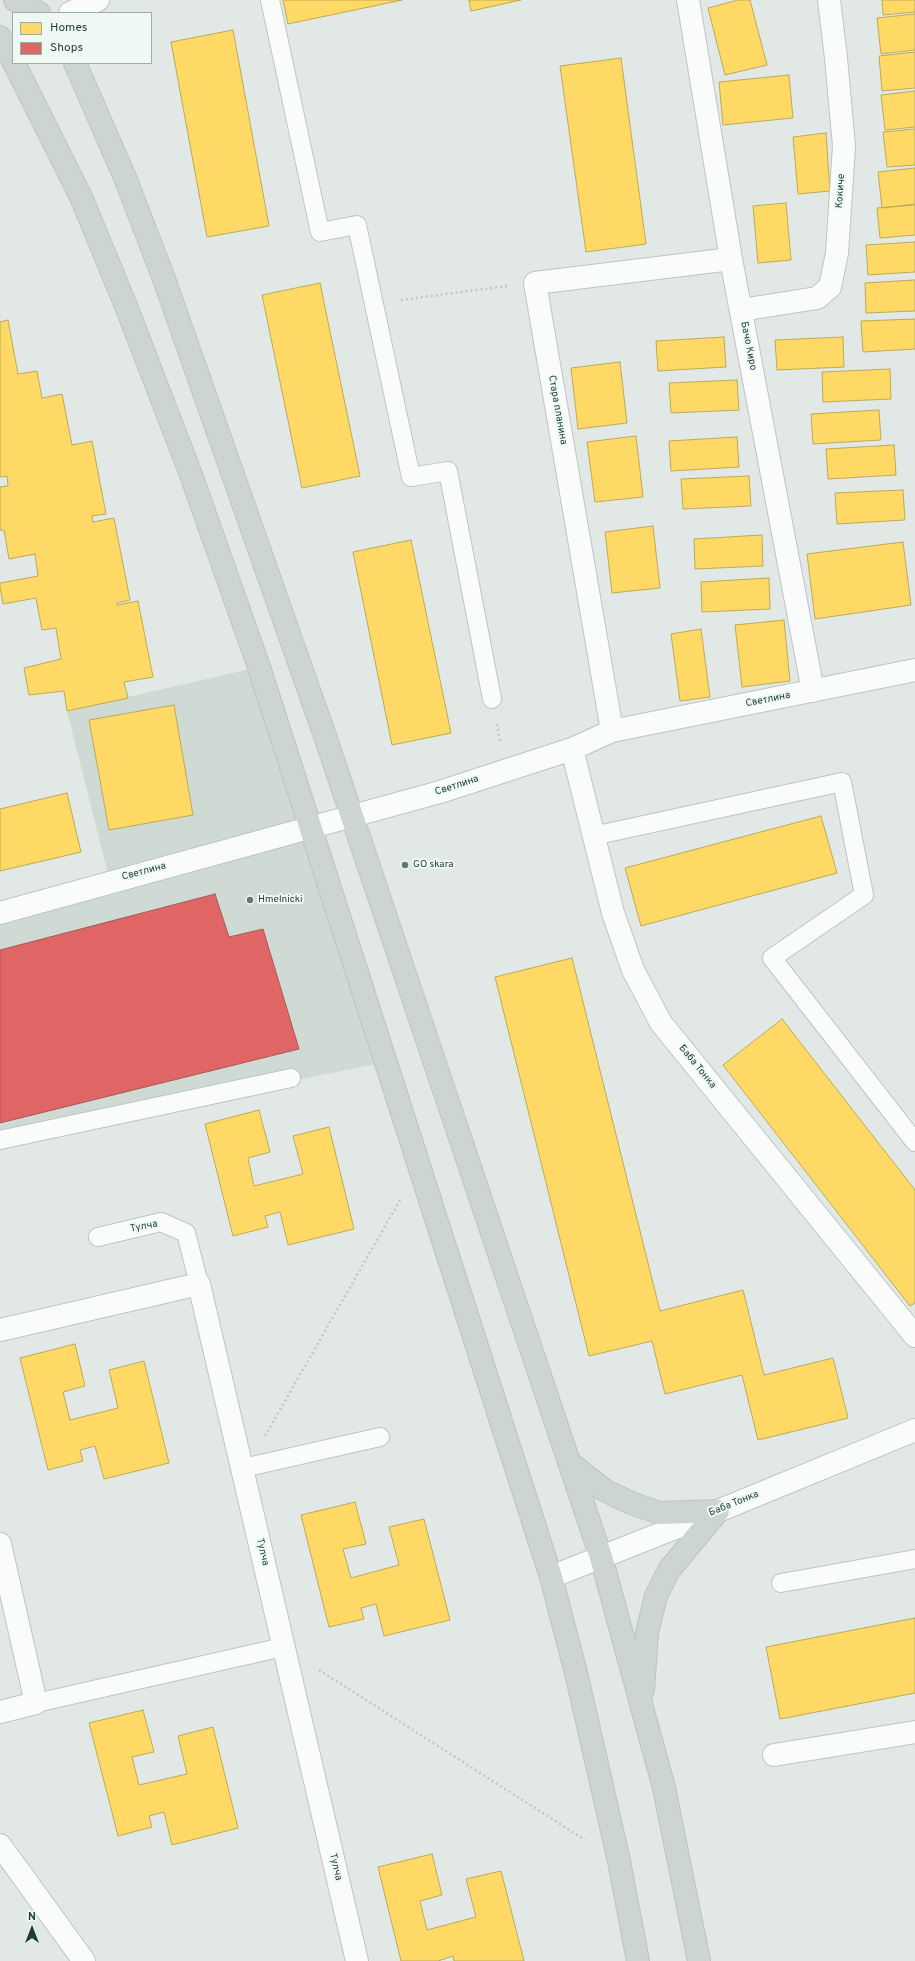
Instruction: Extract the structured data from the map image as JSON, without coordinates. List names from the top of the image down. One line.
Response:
{"streets":{"street":["Кокиче","Бачо Киро","Стара планина","Светлина","Баба Тонка","Тулча"]},"crossings":[["Кокиче","Бачо Киро"],["Бачо Киро","Светлина"],["Стара планина","Светлина"],["Светлина","Баба Тонка"]],"places":["GO skara","Hmelnicki"],"legend":["Homes","Shops"],"north":"top"}
